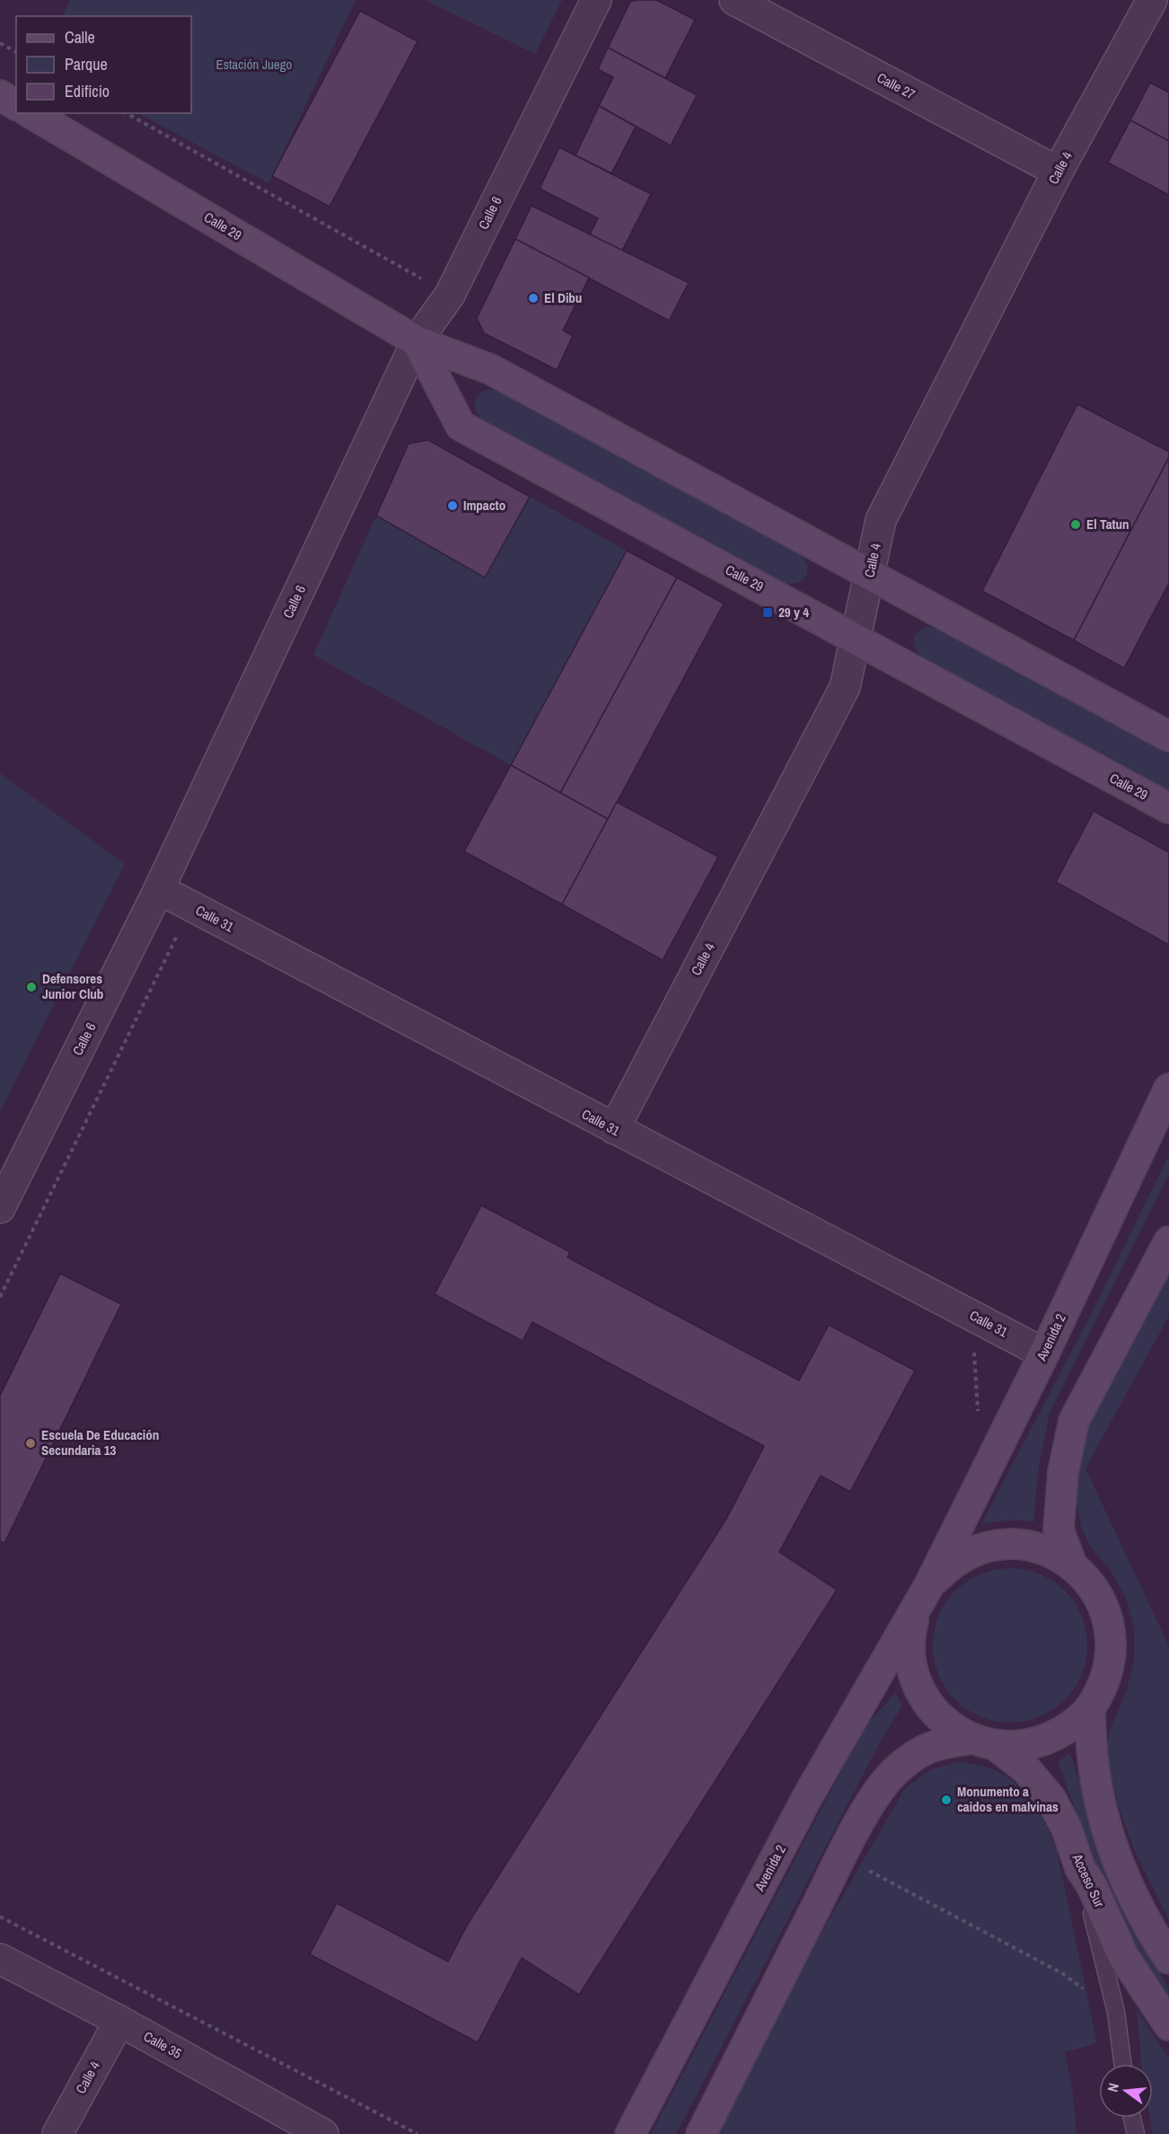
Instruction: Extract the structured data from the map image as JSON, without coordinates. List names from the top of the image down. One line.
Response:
{"streets":{"main road":["Calle 29","Avenida 2","Acceso Sur"],"street":["Calle 27","Calle 4","Calle 6","Calle 31","Calle 35"]},"crossings":[["Calle 27","Calle 4"],["Calle 4","Calle 29"],["Calle 4","Calle 31"],["Calle 4","Calle 35"],["Calle 6","Calle 29"],["Calle 6","Calle 31"],["Calle 31","Avenida 2"],["Avenida 2","Acceso Sur"]],"parks":["Estación Juego"],"places":{"other":["El Dibu","Impacto","El Tatun","Defensores Junior Club","Escuela De Educación Secundaria 13","Monumento a caidos en malvinas"],"transit":["29 y 4"]},"legend":["Calle","Parque","Edificio"],"north":"left"}
